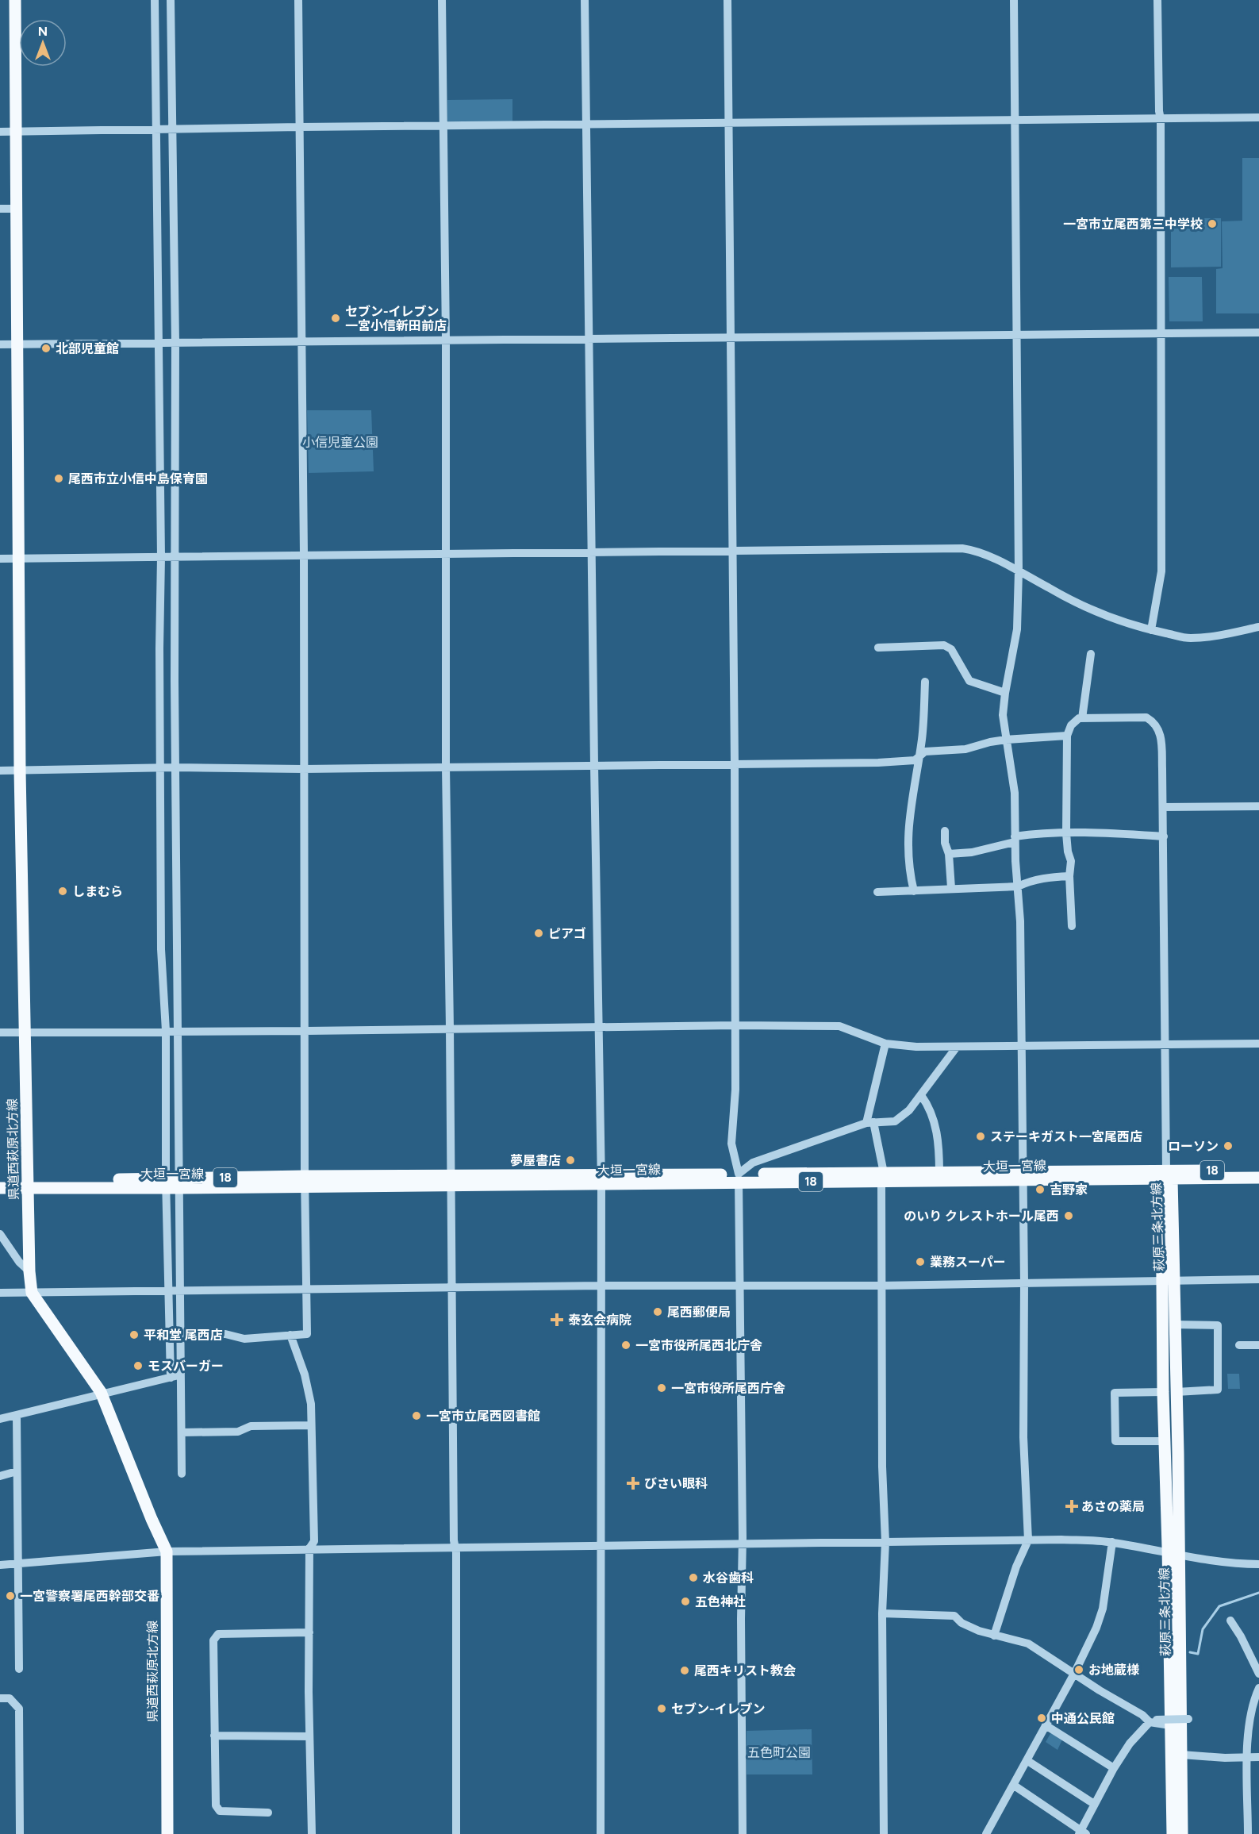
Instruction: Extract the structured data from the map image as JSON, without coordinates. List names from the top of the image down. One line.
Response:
{"streets":{"main road":["県道西萩原北方線","大垣一宮線","18","萩原三条北方線"]},"crossings":[["県道西萩原北方線","大垣一宮線"],["大垣一宮線","萩原三条北方線"]],"parks":["小信児童公園","五色町公園"],"places":{"other":["一宮市立尾西第三中学校","セブン-イレブン 一宮小信新田前店","北部児童館","尾西市立小信中島保育園","しまむら","ピアゴ","ステーキガスト一宮尾西店","ローソン","夢屋書店","吉野家","のいり クレストホール尾西","業務スーパー","尾西郵便局","平和堂 尾西店","一宮市役所尾西北庁舎","モスバーガー","一宮市役所尾西庁舎","一宮市立尾西図書館","水谷歯科","一宮警察署尾西幹部交番","五色神社","お地蔵様","尾西キリスト教会","セブン-イレブン","中通公民館"],"health":["泰玄会病院","びさい眼科","あさの薬局"]},"north":"top"}
